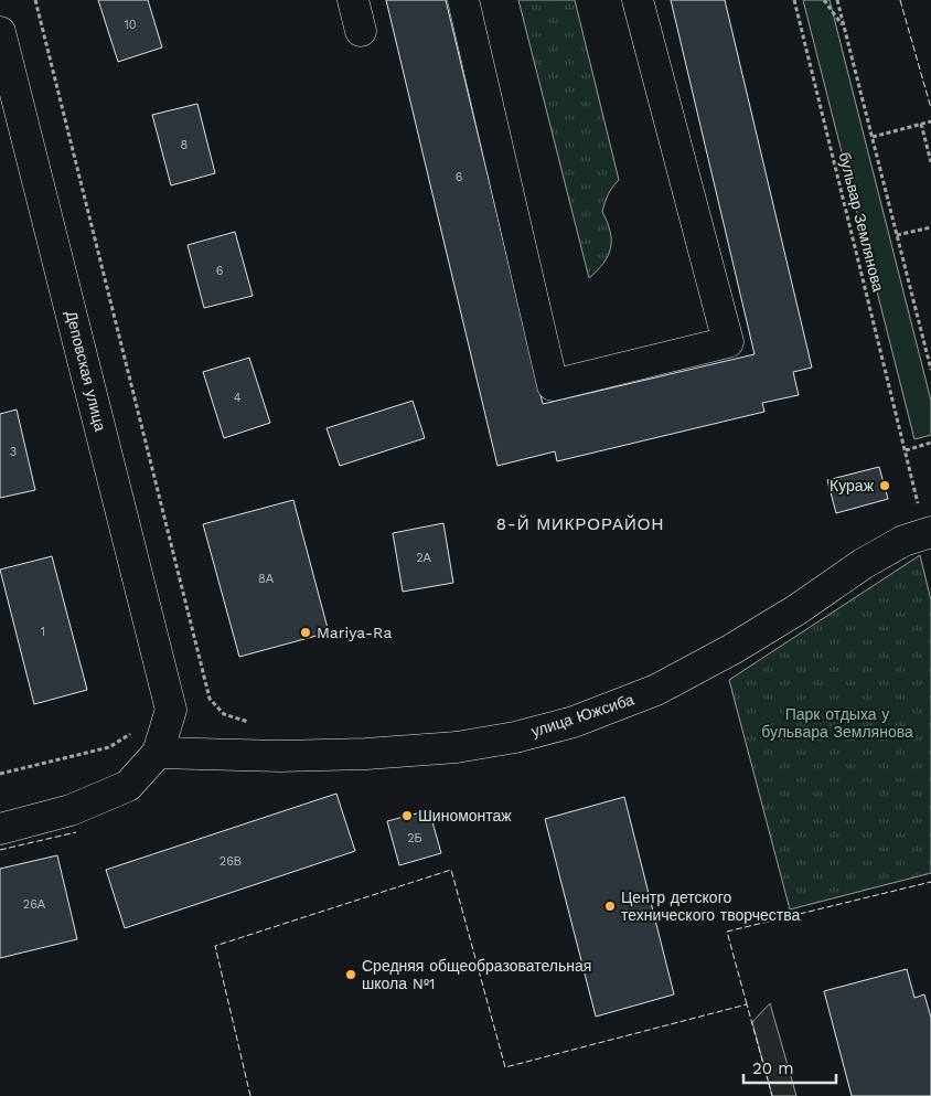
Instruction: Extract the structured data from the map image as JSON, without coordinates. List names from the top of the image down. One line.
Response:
{"streets":{"street":["Деповская улица","улица Южсиба"],"path":["бульвар Землянова"]},"crossings":[["бульвар Землянова","улица Южсиба"]],"districts":["8-Й МИКРОРАЙОН"],"parks":["Парк отдыха у бульвара Землянова"],"places":["Кураж","Mariya-Ra","Шиномонтаж","Центр детского технического творчества","Средняя общеобразовательная школа №1"],"house_numbers":["10","8","6","6","4","3","2А","8А","1","2Б","26В","26А"],"scale_bar":"20 m"}
